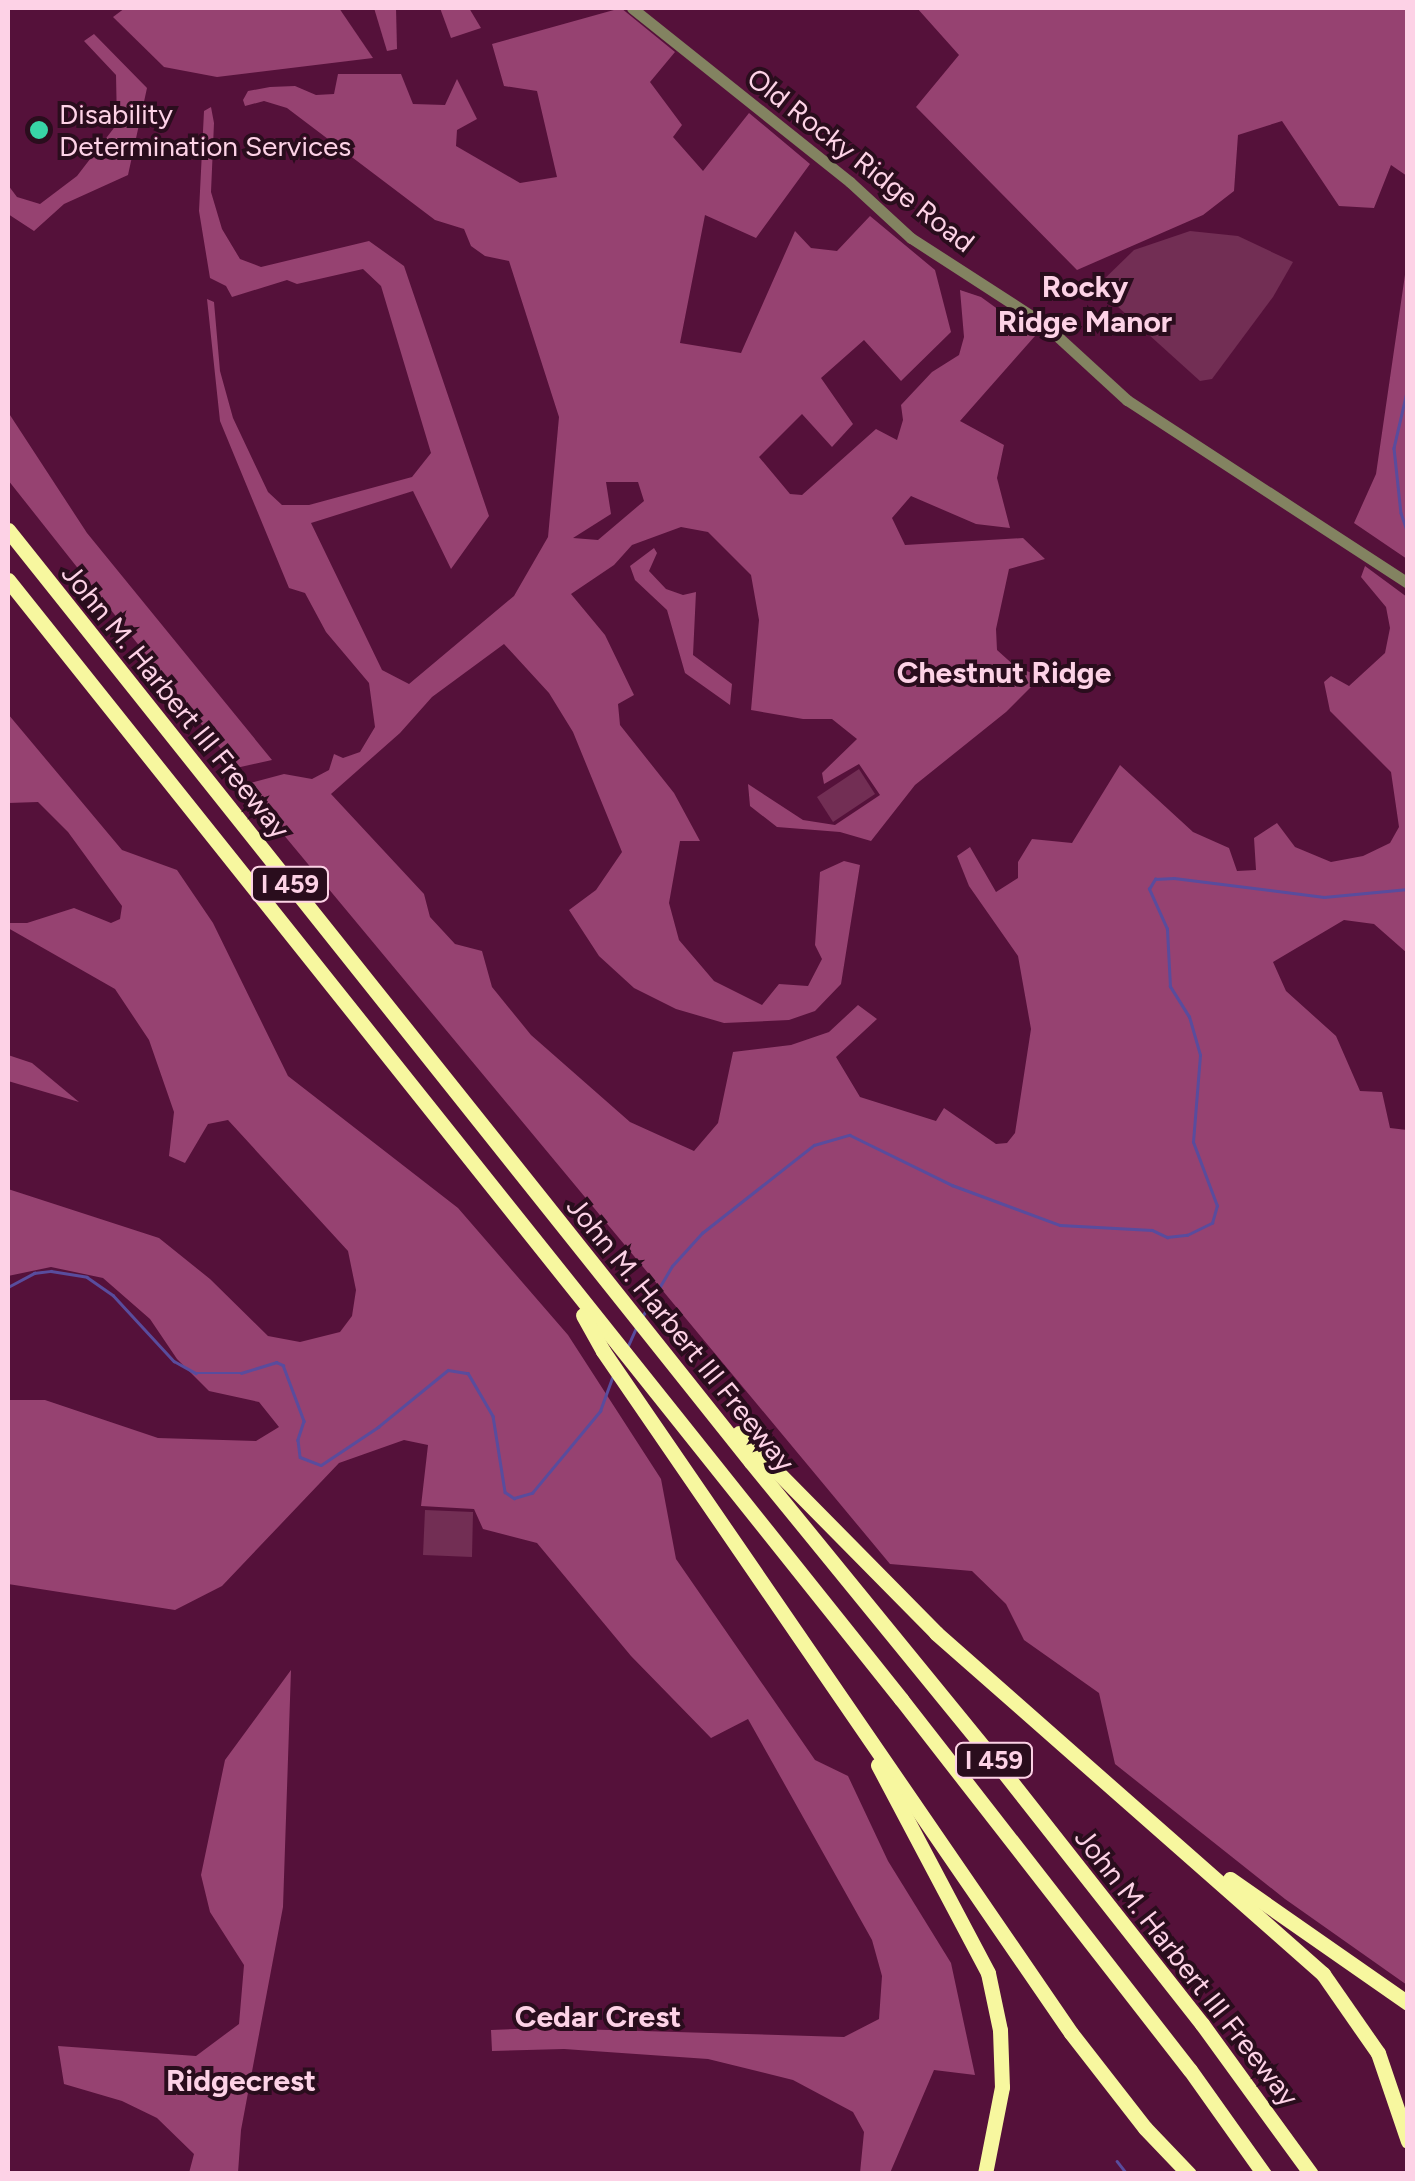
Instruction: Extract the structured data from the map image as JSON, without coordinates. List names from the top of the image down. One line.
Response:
{"streets":{"highway":["John M. Harbert III Freeway","I 459"],"street":["Old Rocky Ridge Road"]},"districts":["Rocky Ridge Manor","Chestnut Ridge","Cedar Crest","Ridgecrest"],"places":["Disability Determination Services"]}
